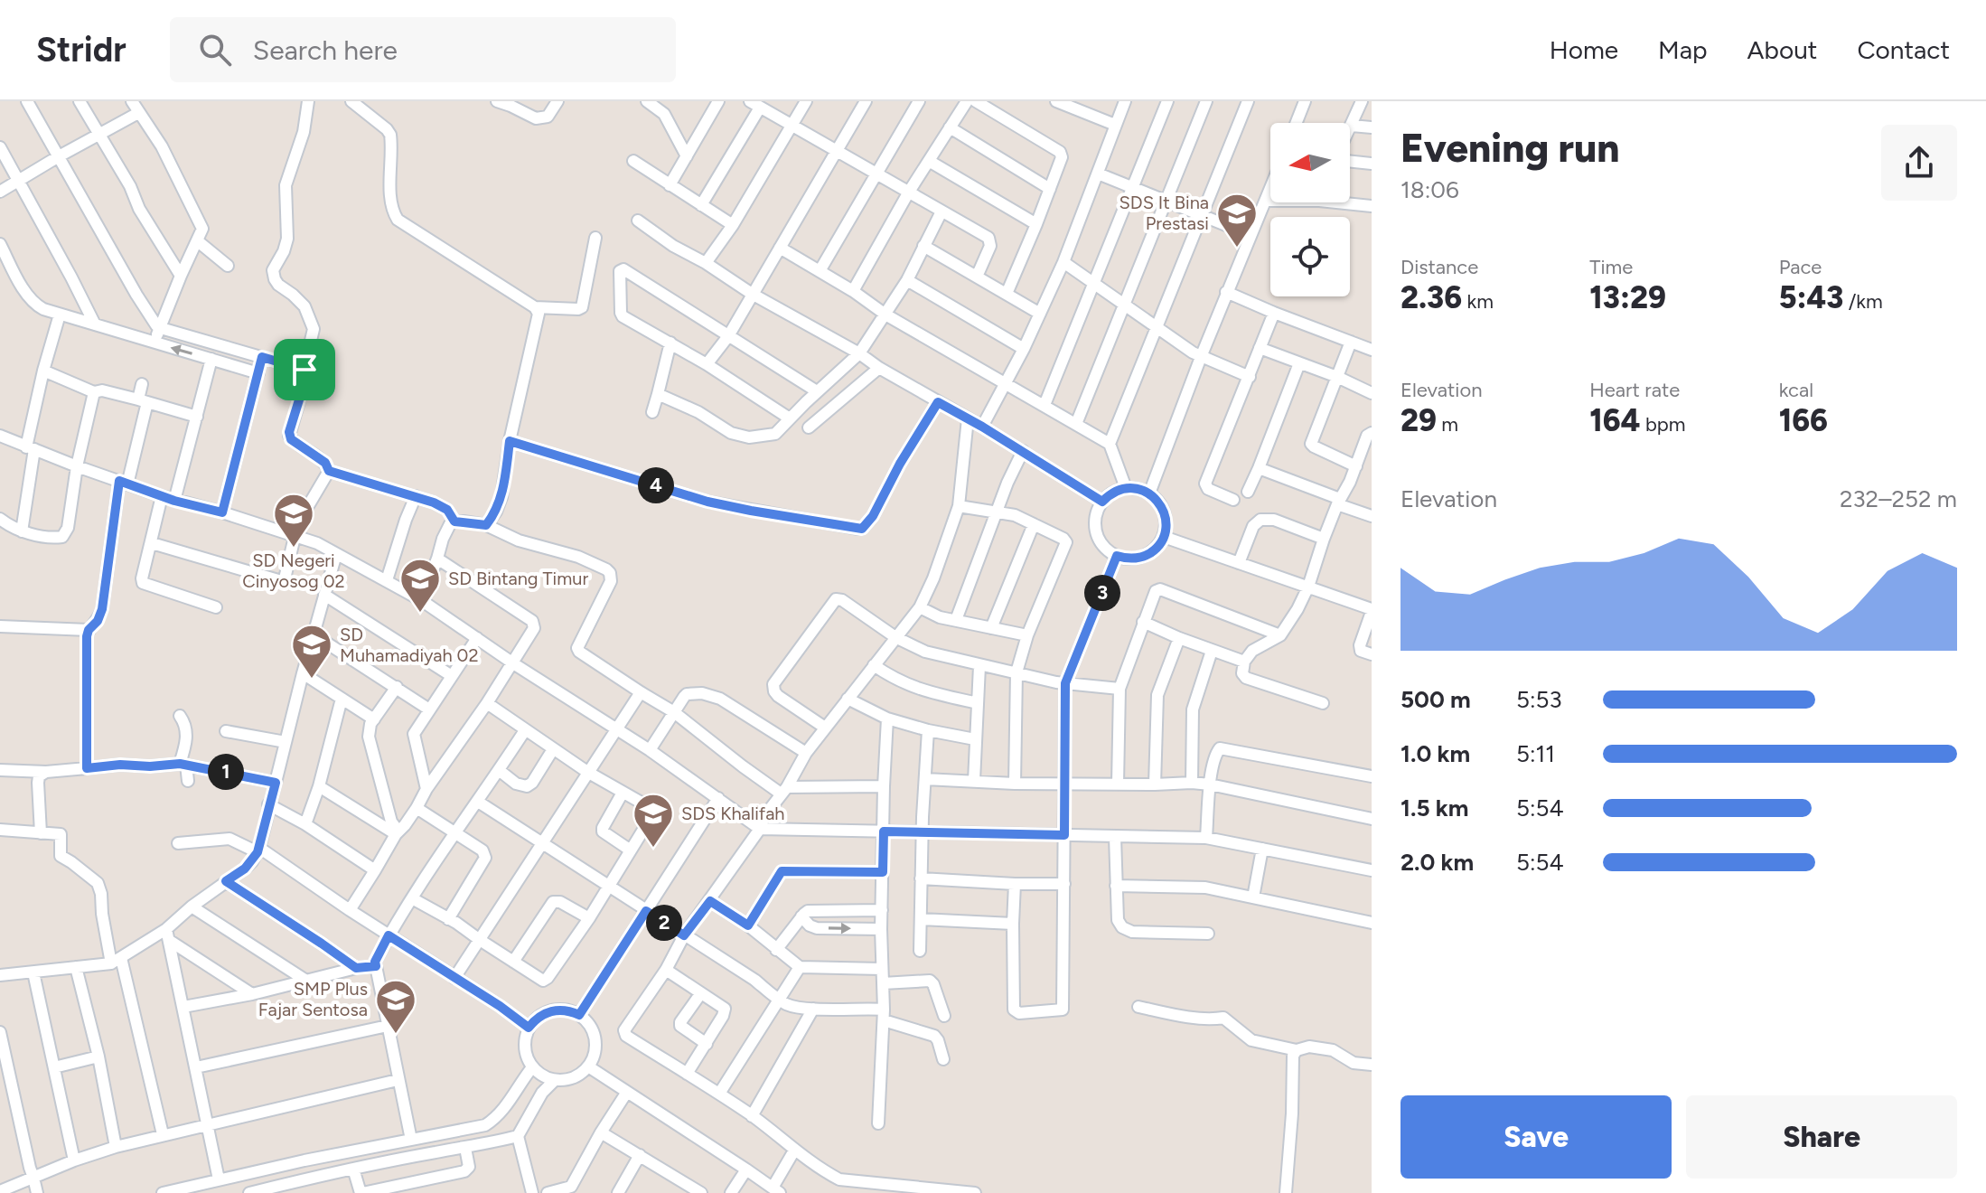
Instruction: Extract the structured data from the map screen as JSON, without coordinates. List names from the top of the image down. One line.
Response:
{"places":{"school or university":["SDS It Bina Prestasi","SD Negeri Cinyosog 02","SD Bintang Timur","SD Muhamadiyah 02","SDS Khalifah","SMP Plus Fajar Sentosa"]},"north":"left","page":{"header":"Stridr","search":"Search here","nav":["Home","Map","About","Contact"],"heading":["Evening run","18:06"],"stats":[["Distance","2.36 km"],["Time","13:29"],["Pace","5:43 /km"],["Elevation","29 m"],["Heart rate","164 bpm"],["kcal","166"]],"pins":["4","3","1","2"],"chart":["Elevation","232–252 m"],"list":[{"name":"500 m","note":"5:53"},{"name":"1.0 km","note":"5:11"},{"name":"1.5 km","note":"5:54"},{"name":"2.0 km","note":"5:54"}],"buttons":["Save","Share"]}}
